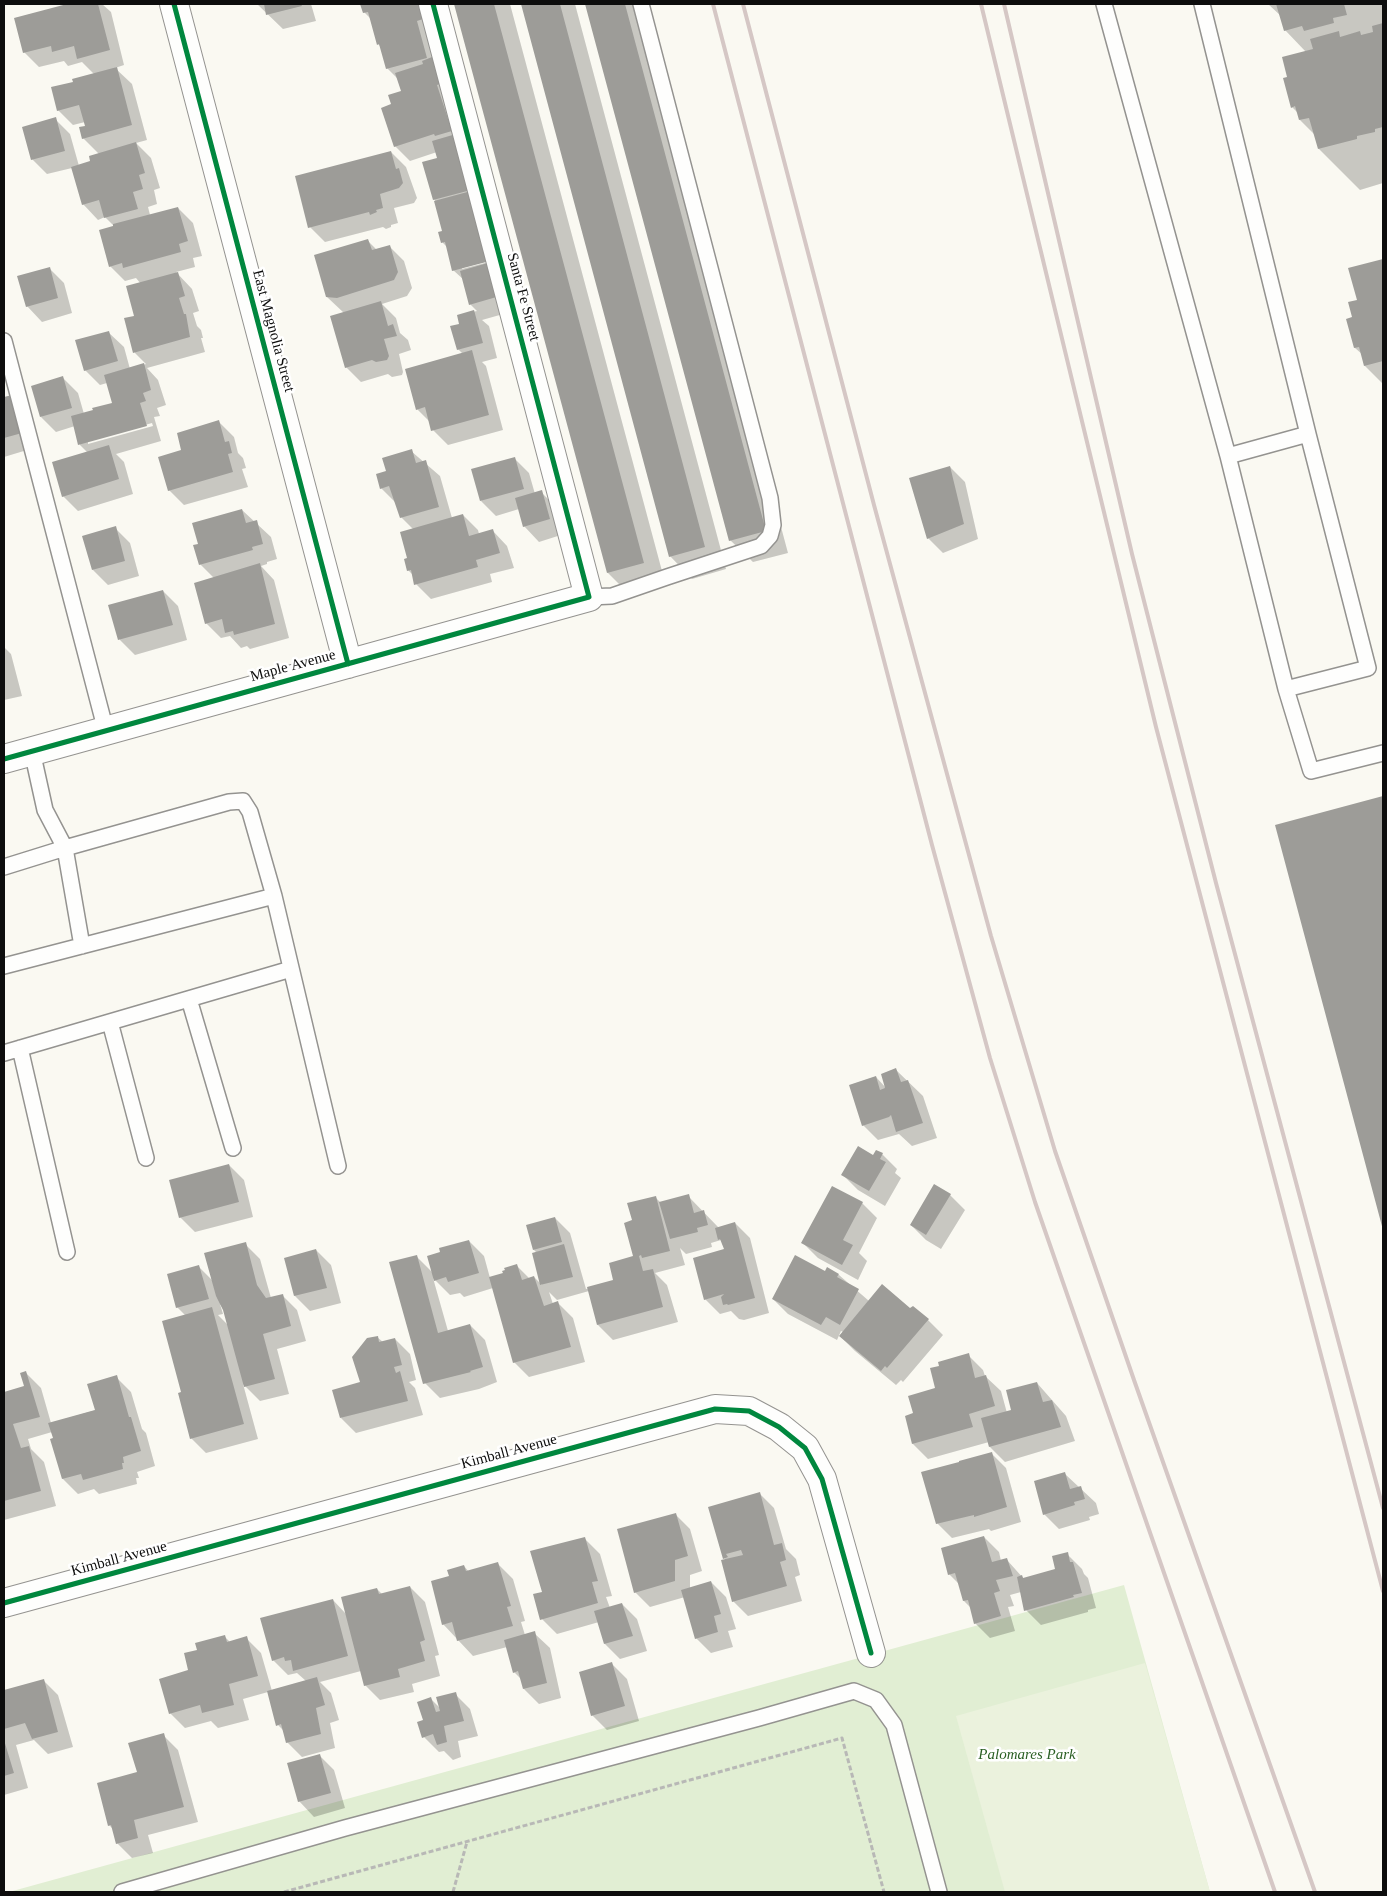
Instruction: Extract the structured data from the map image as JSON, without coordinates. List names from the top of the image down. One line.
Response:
{"streets":{"street":["Santa Fe Street","East Magnolia Street","Maple Avenue","Kimball Avenue"]},"crossings":[["Santa Fe Street","Maple Avenue"],["East Magnolia Street","Maple Avenue"]],"parks":["Palomares Park"]}
